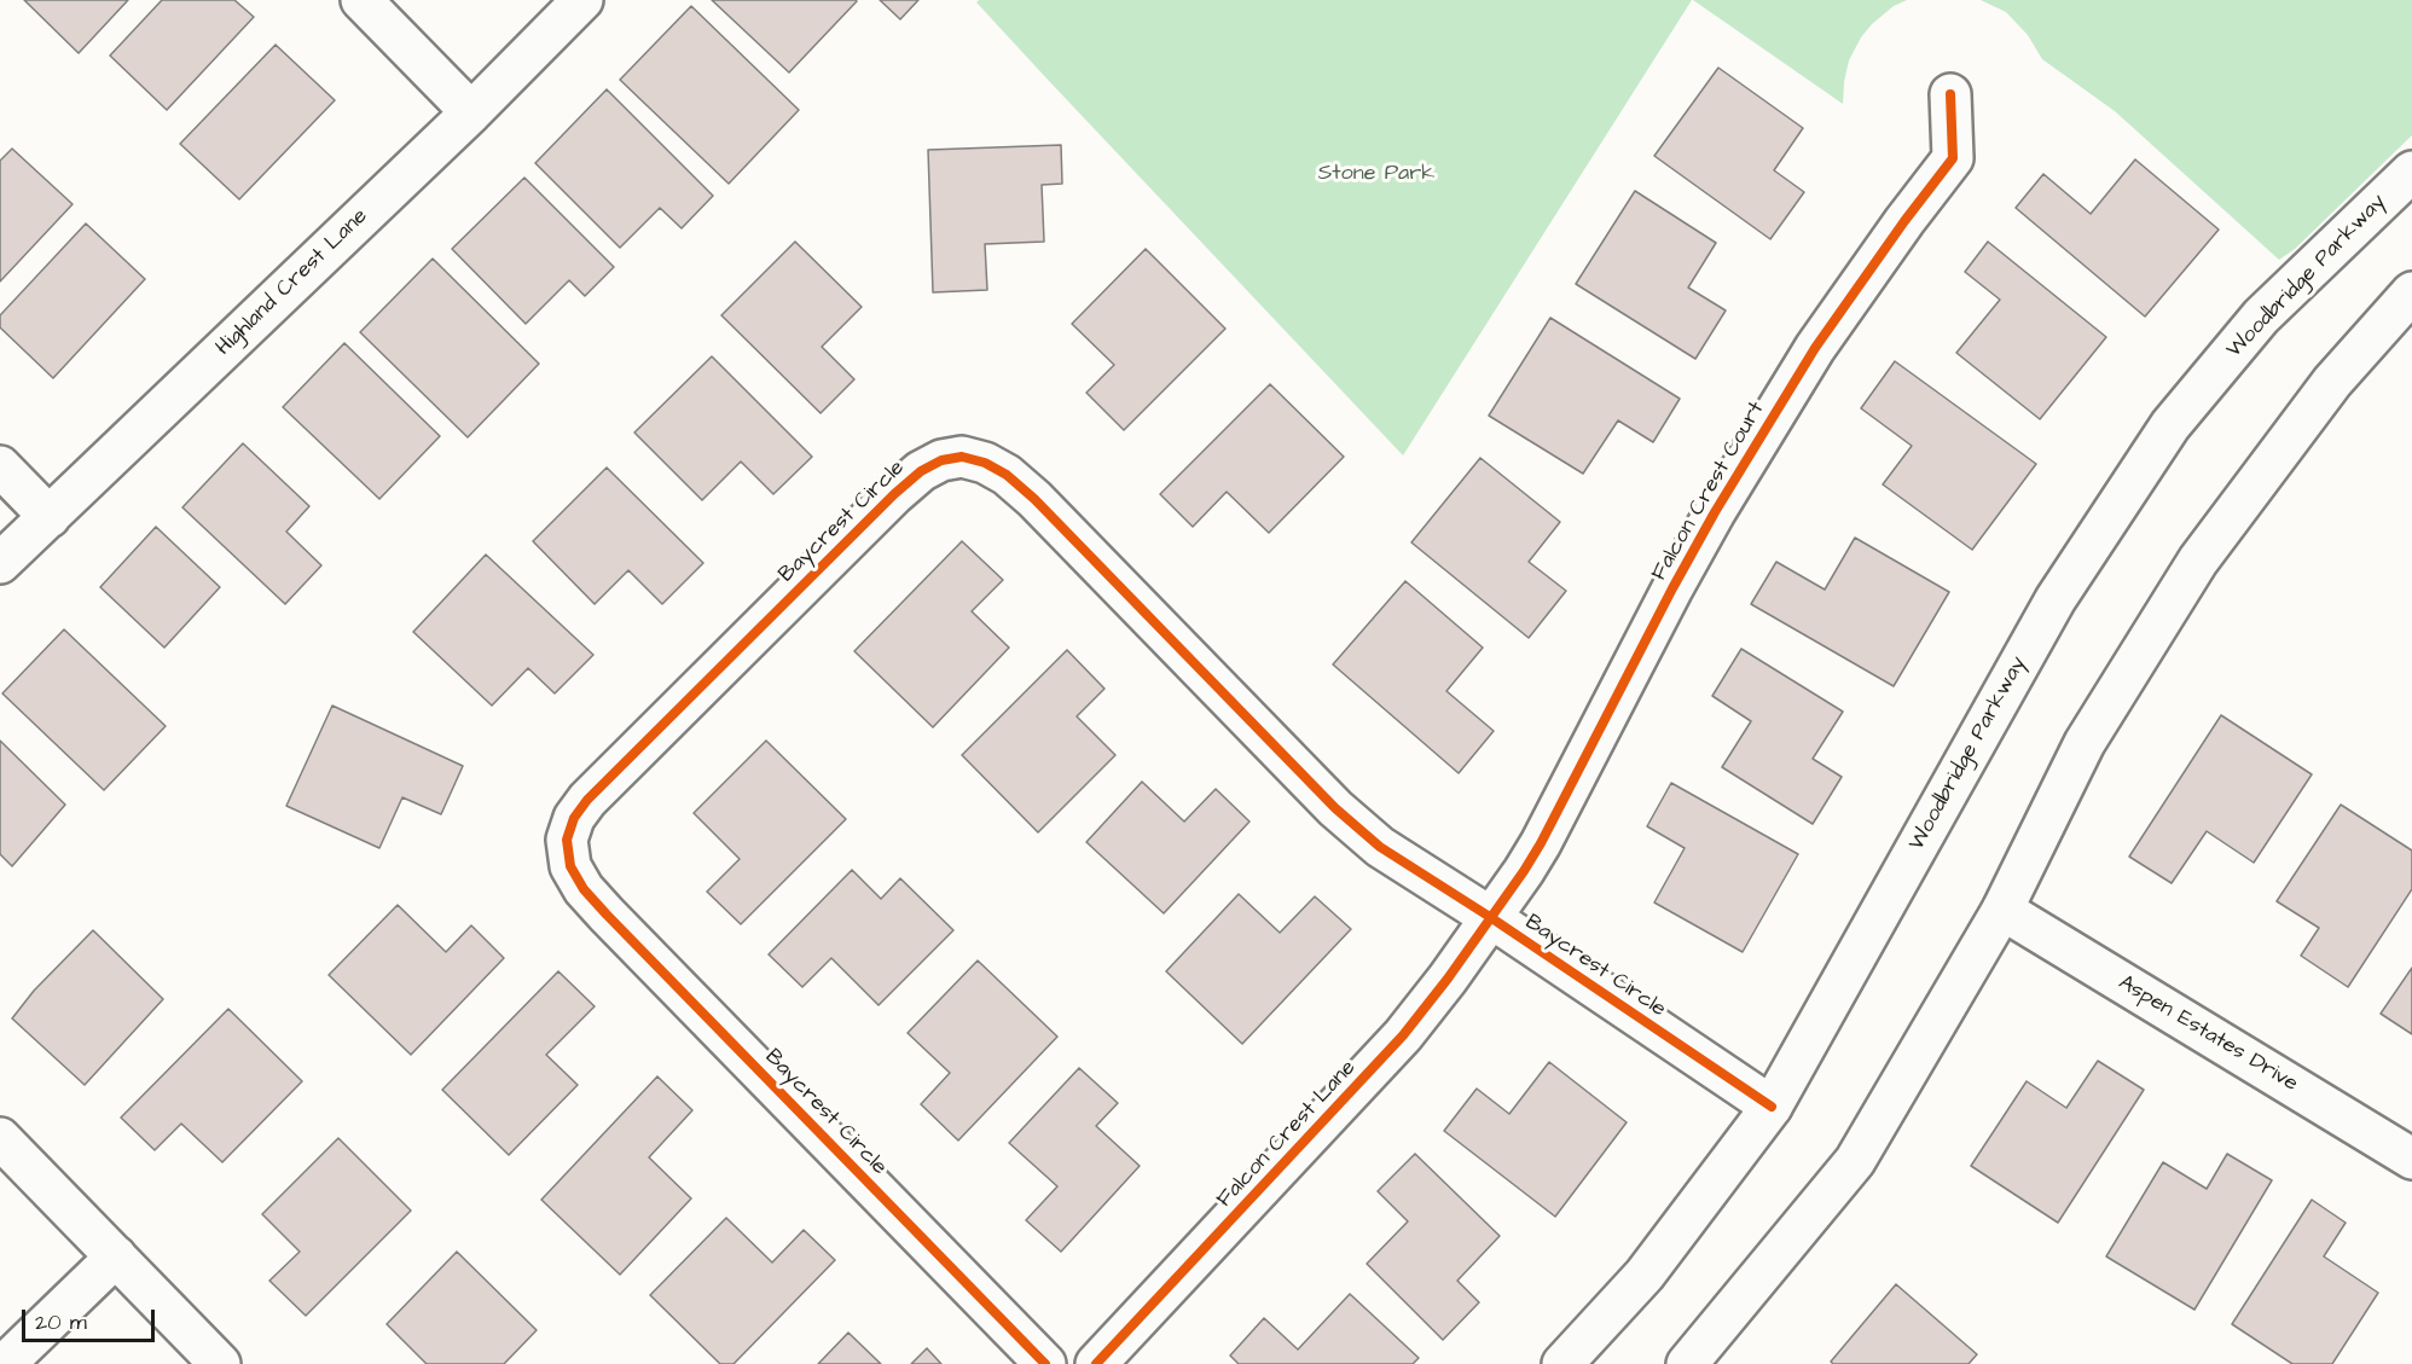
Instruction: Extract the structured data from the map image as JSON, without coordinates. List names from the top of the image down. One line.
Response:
{"streets":{"street":["Woodbridge Parkway","Highland Crest Lane","Falcon Crest Court","Baycrest Circle","Aspen Estates Drive","Falcon Crest Lane"]},"crossings":[["Woodbridge Parkway","Baycrest Circle"],["Falcon Crest Court","Baycrest Circle"],["Falcon Crest Court","Falcon Crest Lane"],["Baycrest Circle","Falcon Crest Lane"]],"parks":["Stone Park"],"scale_bar":"20 m"}
